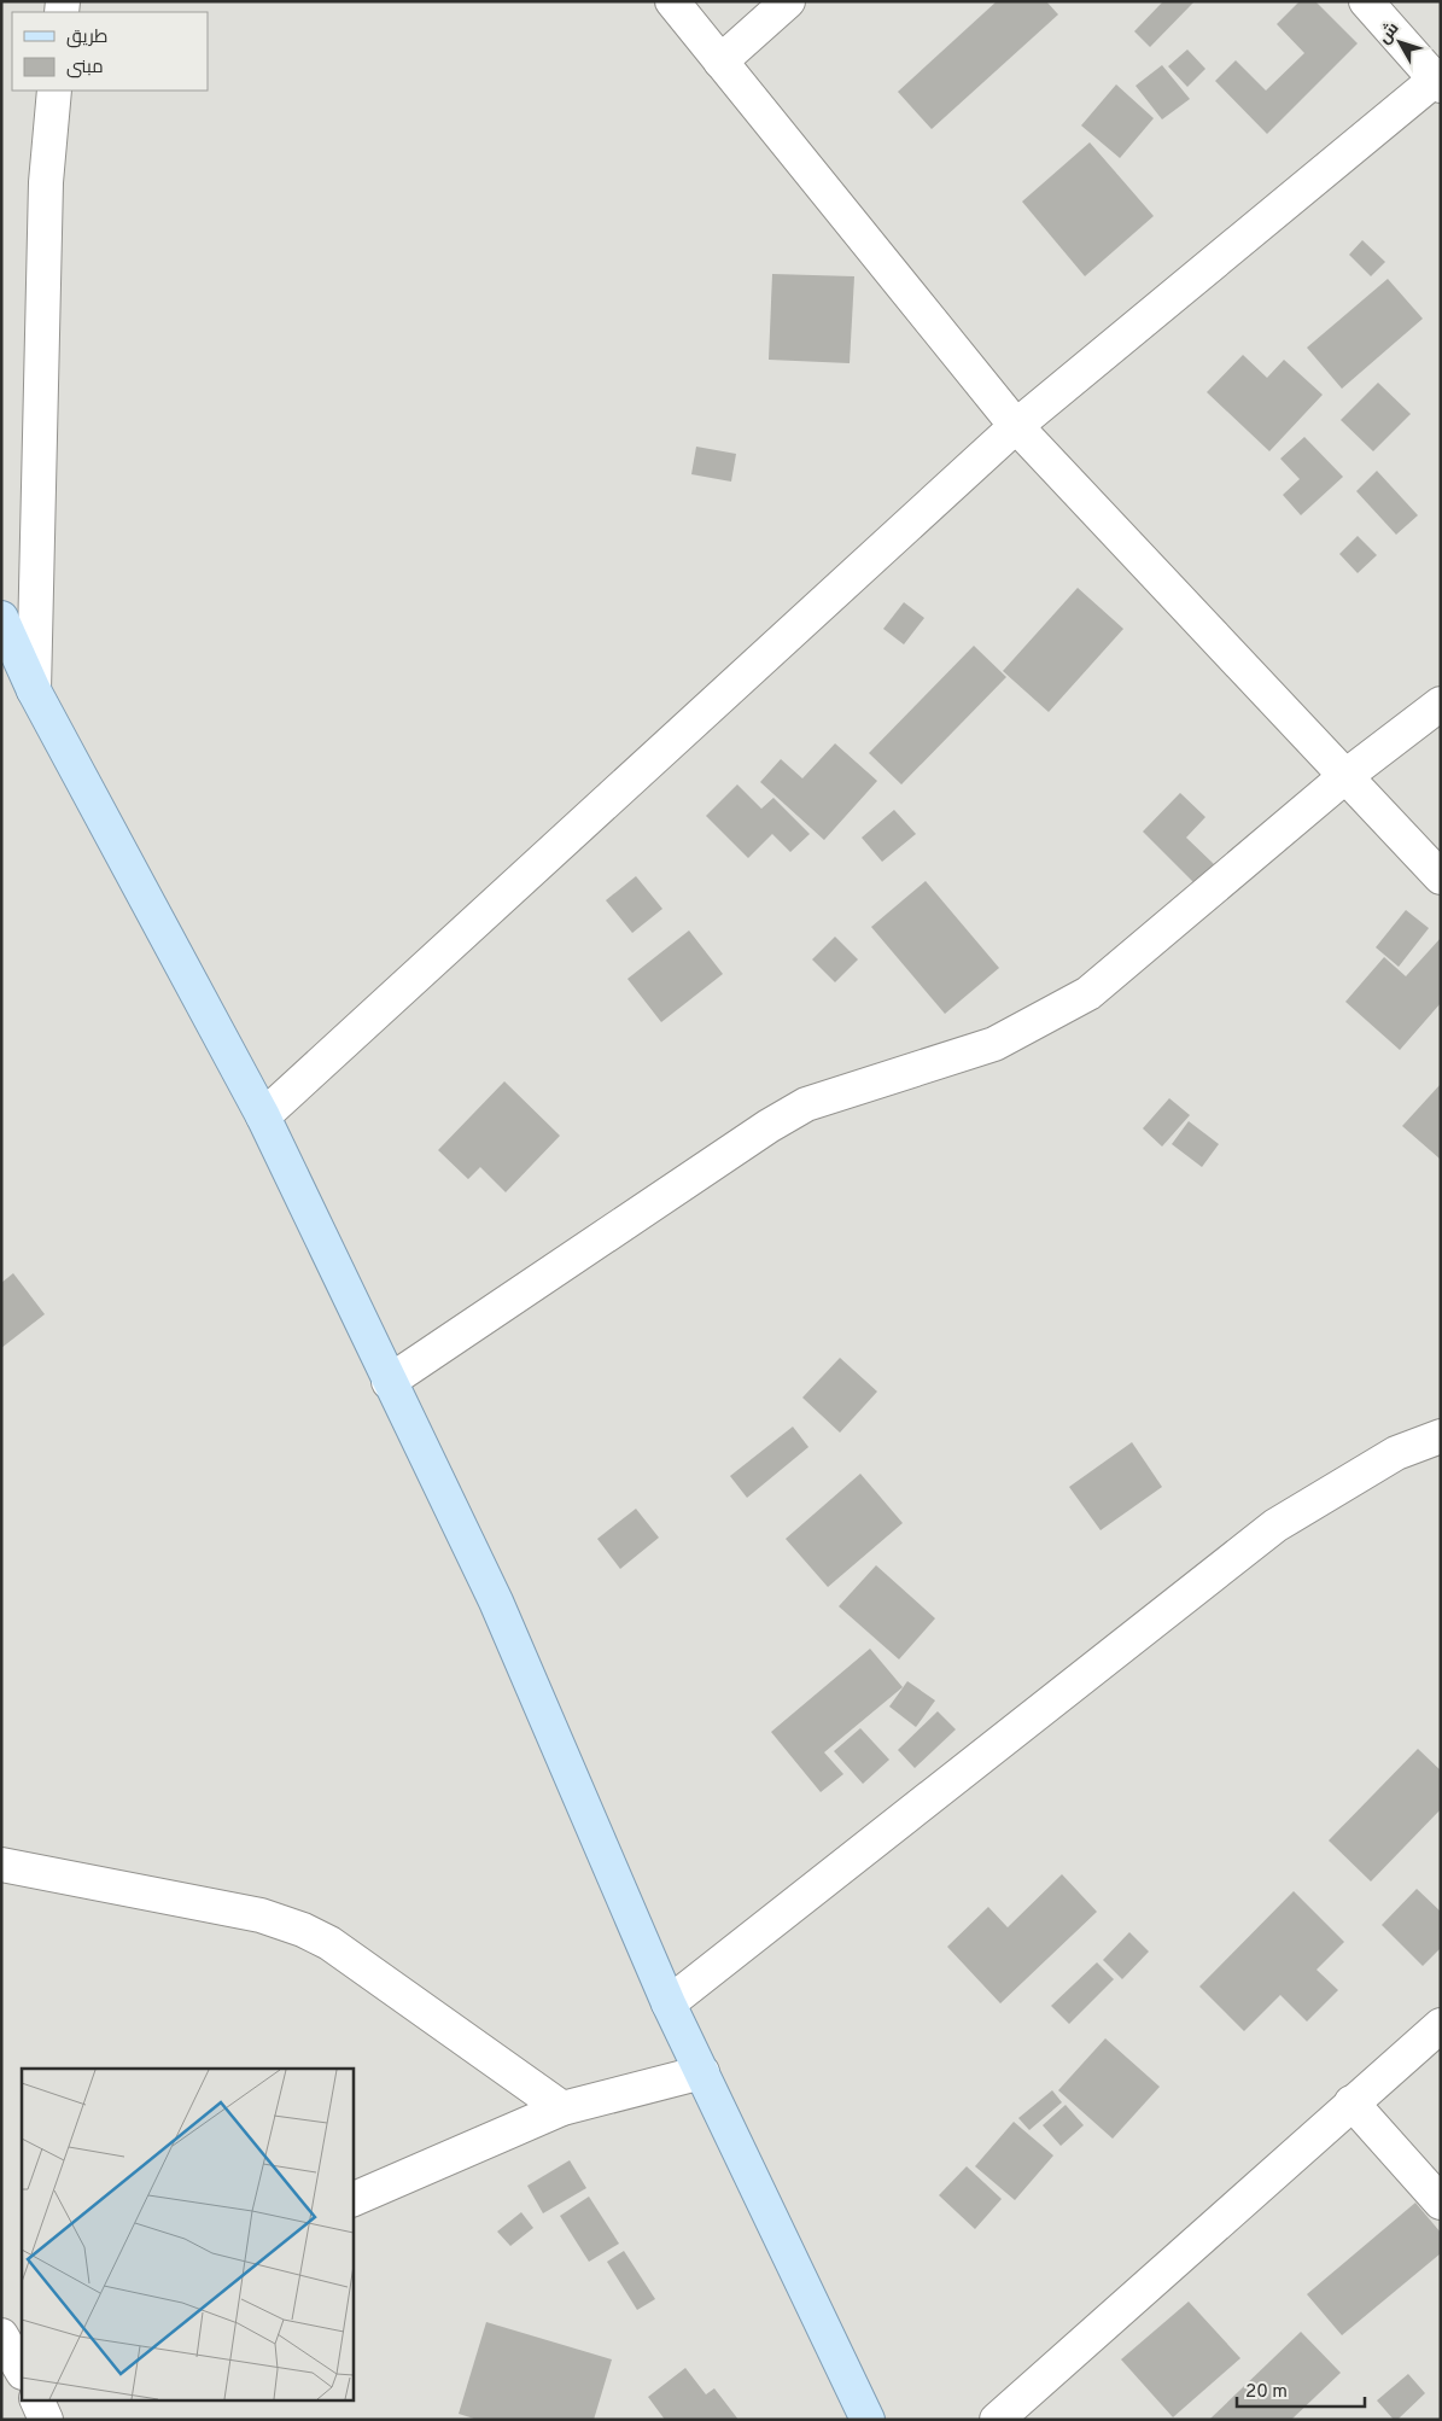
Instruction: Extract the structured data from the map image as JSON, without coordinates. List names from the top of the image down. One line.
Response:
{"legend":["طريق","مبنى"],"scale_bar":"20 m","north":"top left"}
